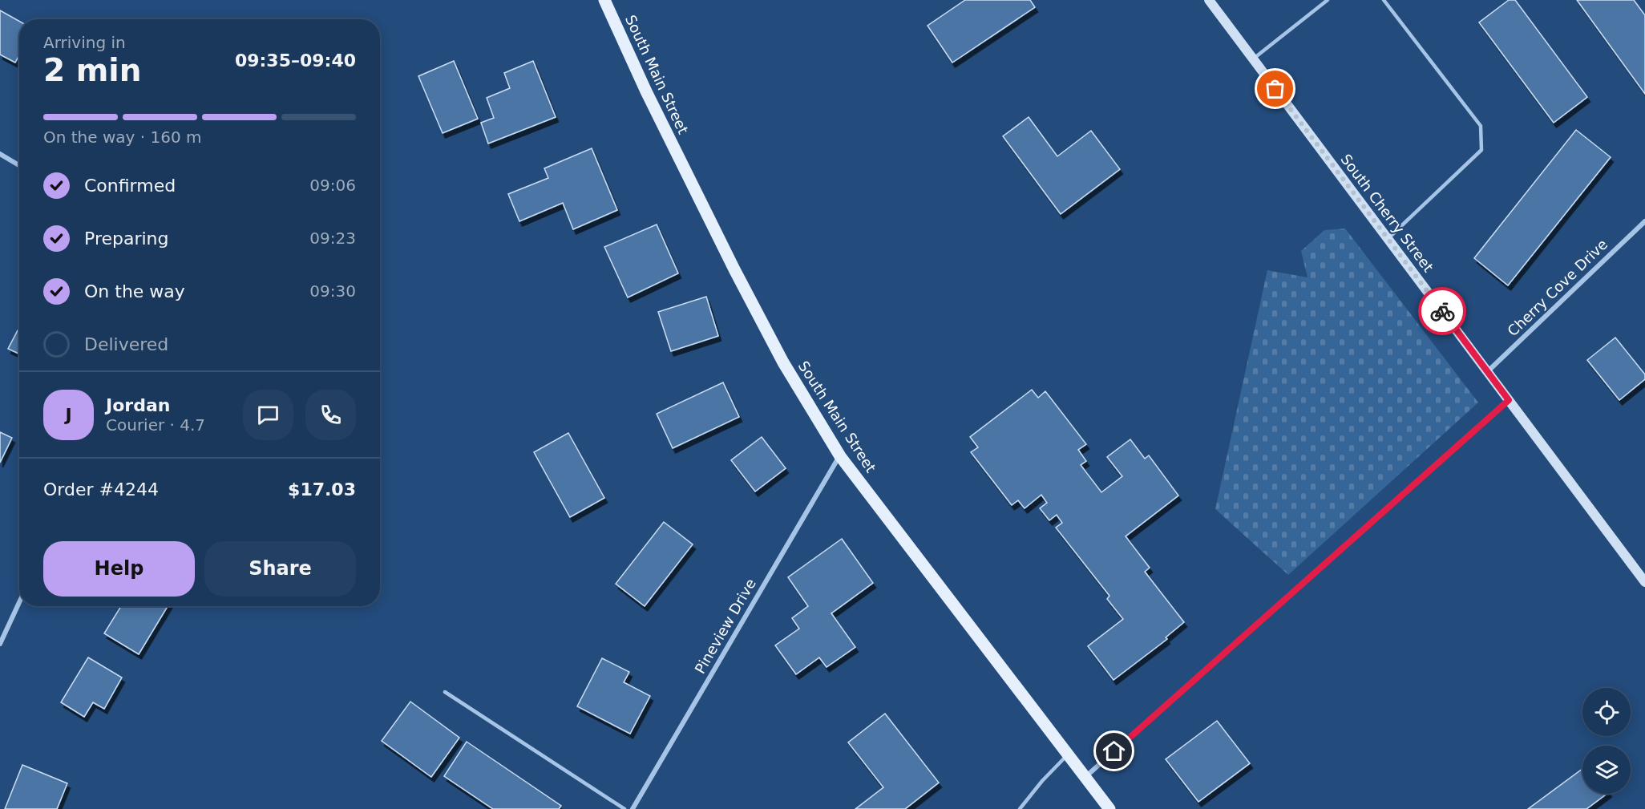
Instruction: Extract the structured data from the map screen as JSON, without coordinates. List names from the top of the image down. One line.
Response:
{"streets":{"main road":["South Main Street","South Cherry Street"],"street":["Cherry Cove Drive","Pineview Drive"]},"crossings":[["South Main Street","Pineview Drive"],["South Cherry Street","Cherry Cove Drive"]],"page":{"heading":["2 min","Arriving in","09:35–09:40"],"panel":["Jordan","Courier · 4.7","Order #4244","$17.03"],"bar":"On the way · 160 m","list":[["Confirmed","09:06"],["Preparing","09:23"],["On the way","09:30"],"Delivered"],"round":"J","buttons":["Help","Share"]}}
